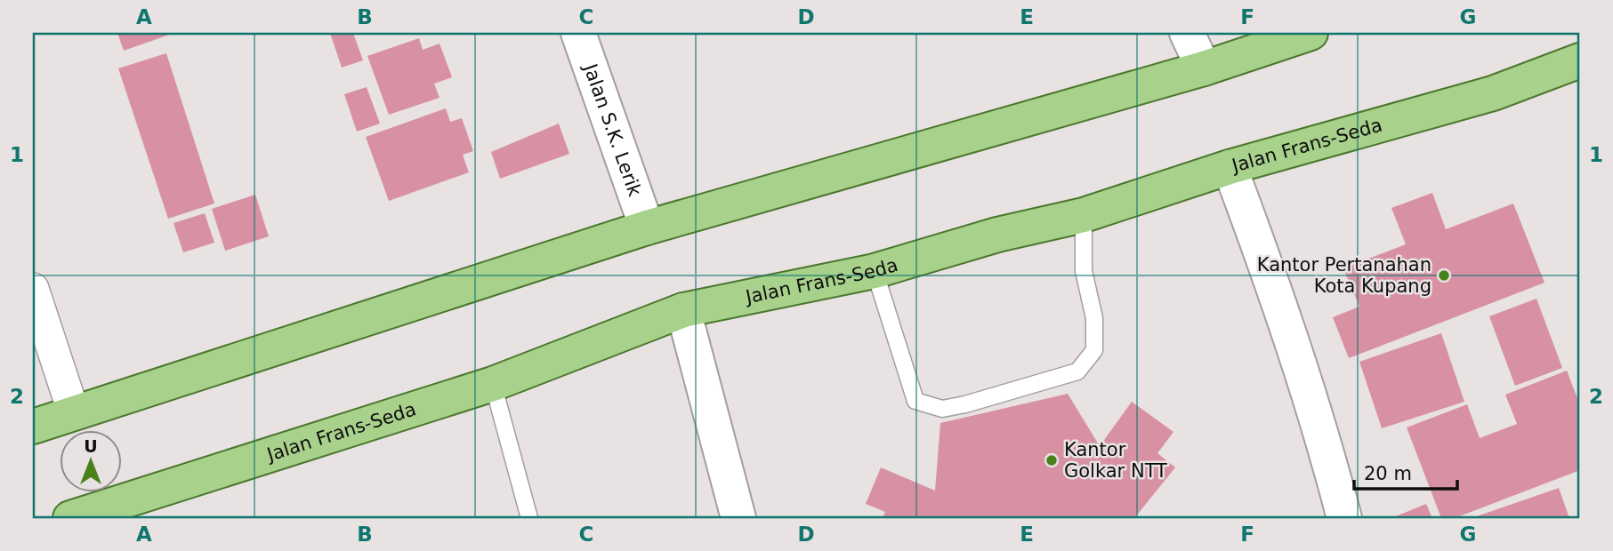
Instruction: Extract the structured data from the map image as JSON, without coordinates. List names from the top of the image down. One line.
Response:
{"streets":{"main road":["Jalan Frans-Seda"],"street":["Jalan S.K. Lerik"]},"places":["Kantor Pertanahan Kota Kupang","Kantor Golkar NTT"],"scale_bar":"20 m","north":"top","grid":{"columns":["A","B","C","D","E","F","G"],"rows":["1","2"]}}
